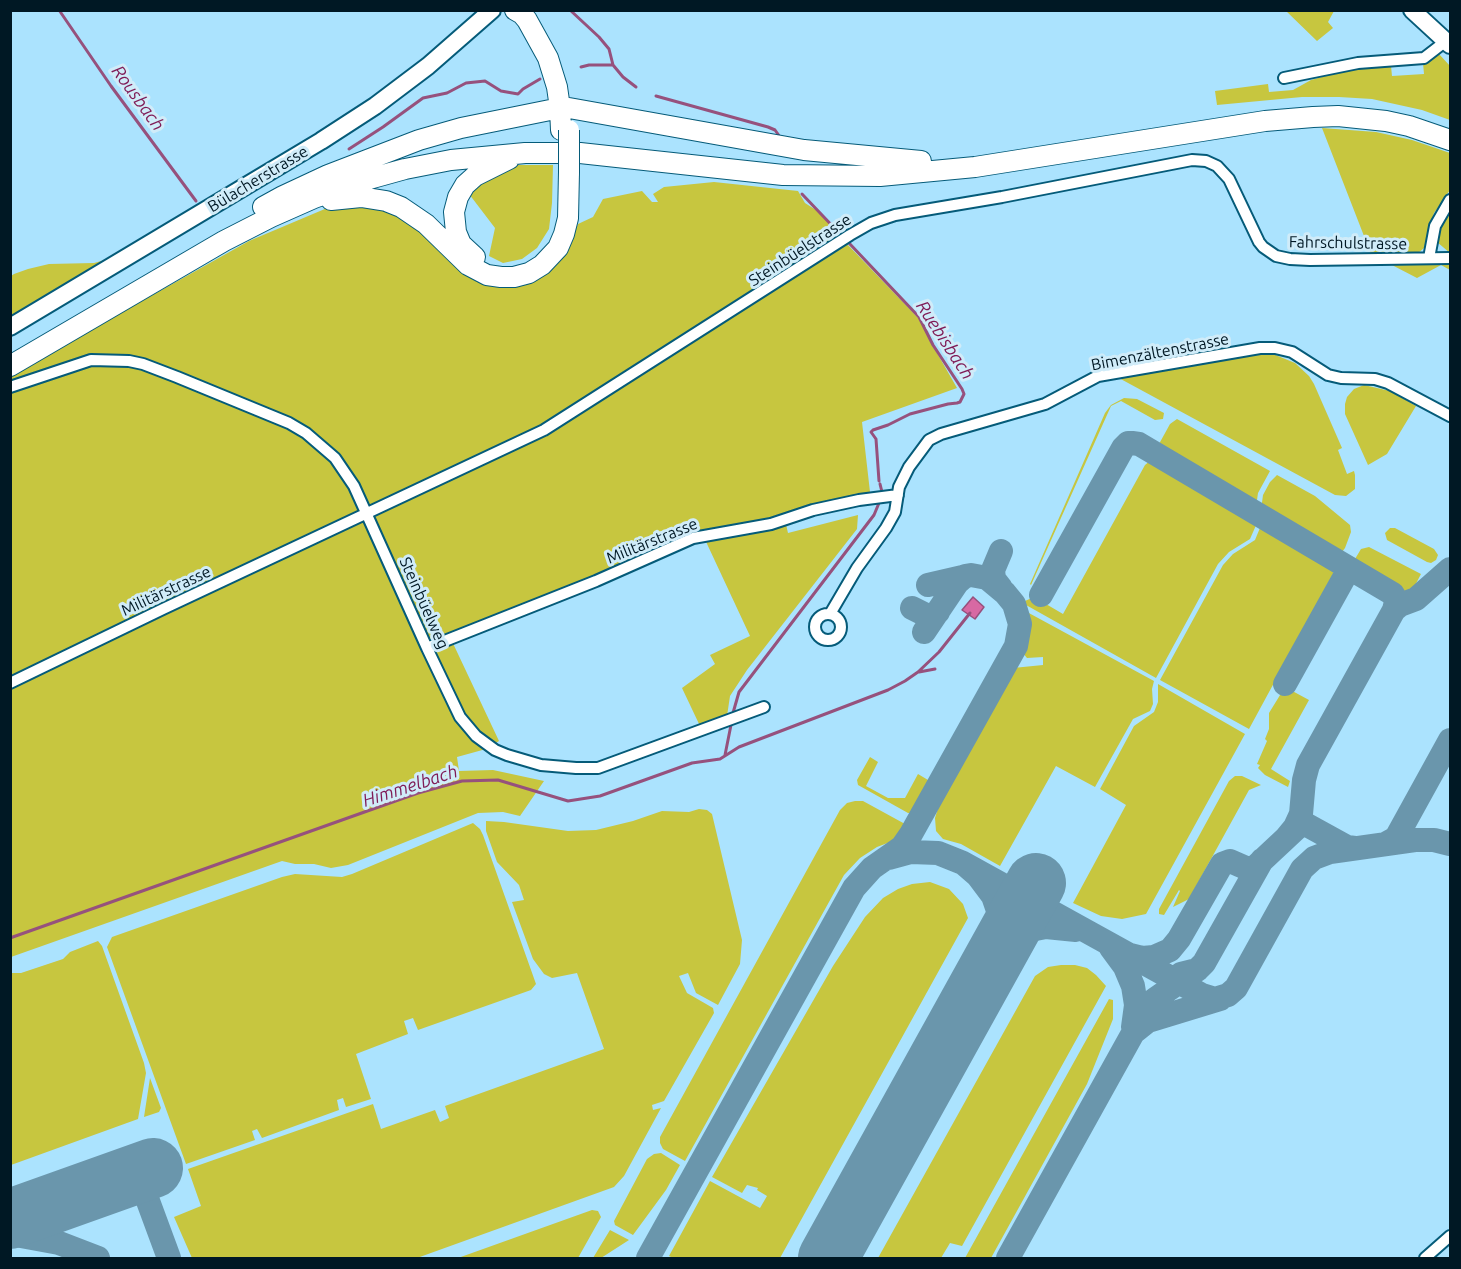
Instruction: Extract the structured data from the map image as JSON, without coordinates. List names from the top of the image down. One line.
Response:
{"streets":{"main road":["Bülacherstrasse"],"street":["Fahrschulstrasse","Steinbüelstrasse","Bimenzältenstrasse","Militärstrasse","Steinbüelweg"]},"crossings":[["Fahrschulstrasse","Steinbüelstrasse"],["Steinbüelstrasse","Militärstrasse"],["Steinbüelstrasse","Steinbüelweg"],["Bimenzältenstrasse","Militärstrasse"],["Militärstrasse","Steinbüelweg"]],"water":["Rousbach","Ruebisbach","Himmelbach"]}
